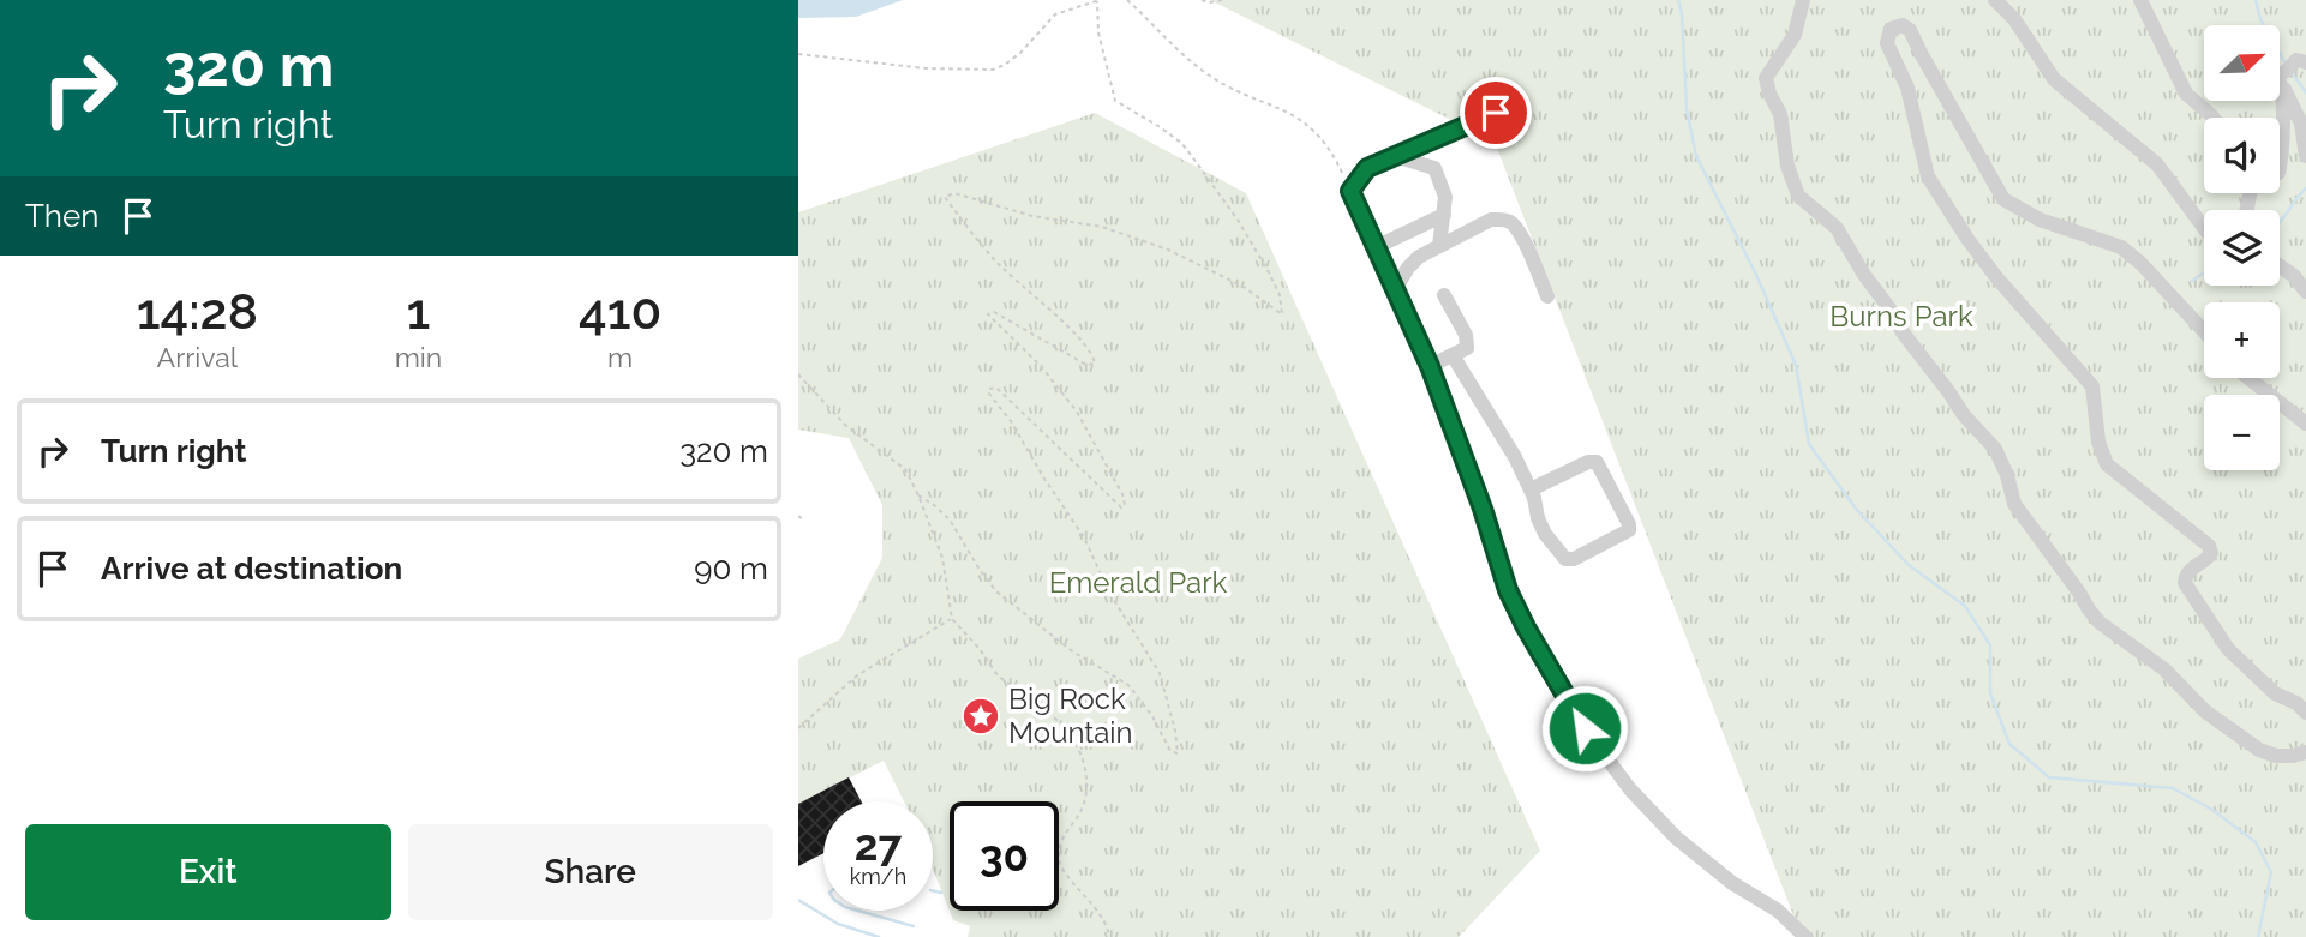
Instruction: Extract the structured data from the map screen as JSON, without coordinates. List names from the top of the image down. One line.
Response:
{"parks":["Burns Park","Emerald Park"],"places":{"place":["Big Rock Mountain"]},"north":"top right","page":{"turn":["320 m","Turn right"],"map_buttons":["+","−"],"then":"Then","eta":["14:28","Arrival","1","min","410","m"],"list":[{"name":"Turn right","value":"320 m"},{"name":"Arrive at destination","value":"90 m"}],"speed":"27 km/h","limit":"30","buttons":["Exit","Share"]}}
